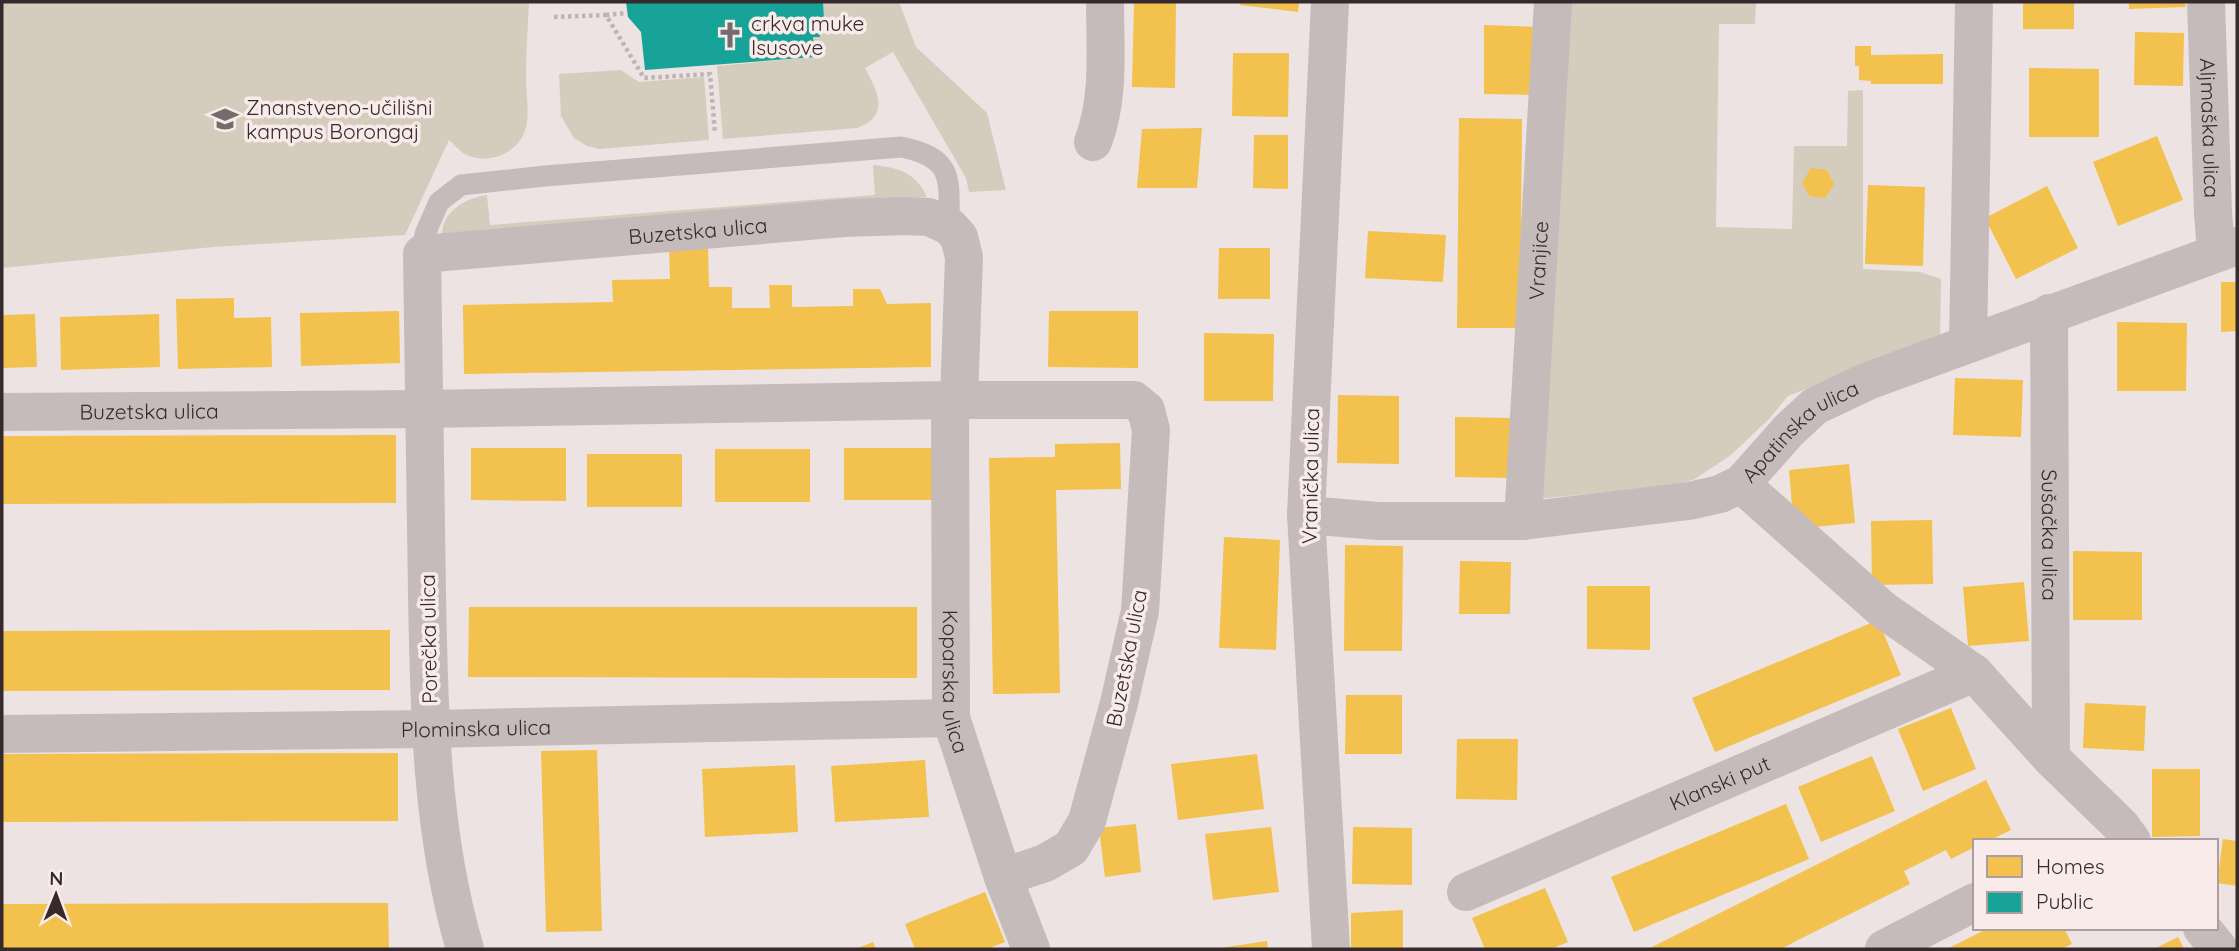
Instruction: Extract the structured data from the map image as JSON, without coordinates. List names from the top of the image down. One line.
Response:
{"streets":{"street":["Aljmaška ulica","Buzetska ulica","Vranjice","Apatinska ulica","Vranička ulica","Sušačka ulica","Porečka ulica","Koparska ulica","Plominska ulica","Klanski put"]},"crossings":[["Aljmaška ulica","Apatinska ulica"],["Buzetska ulica","Porečka ulica"],["Buzetska ulica","Koparska ulica"],["Vranjice","Apatinska ulica"],["Apatinska ulica","Vranička ulica"],["Apatinska ulica","Sušačka ulica"],["Porečka ulica","Plominska ulica"],["Koparska ulica","Plominska ulica"]],"places":{"church":["crkva muke Isusove"],"school or university":["Znanstveno-učilišni kampus Borongaj"]},"legend":["Homes","Public"],"north":"top"}
